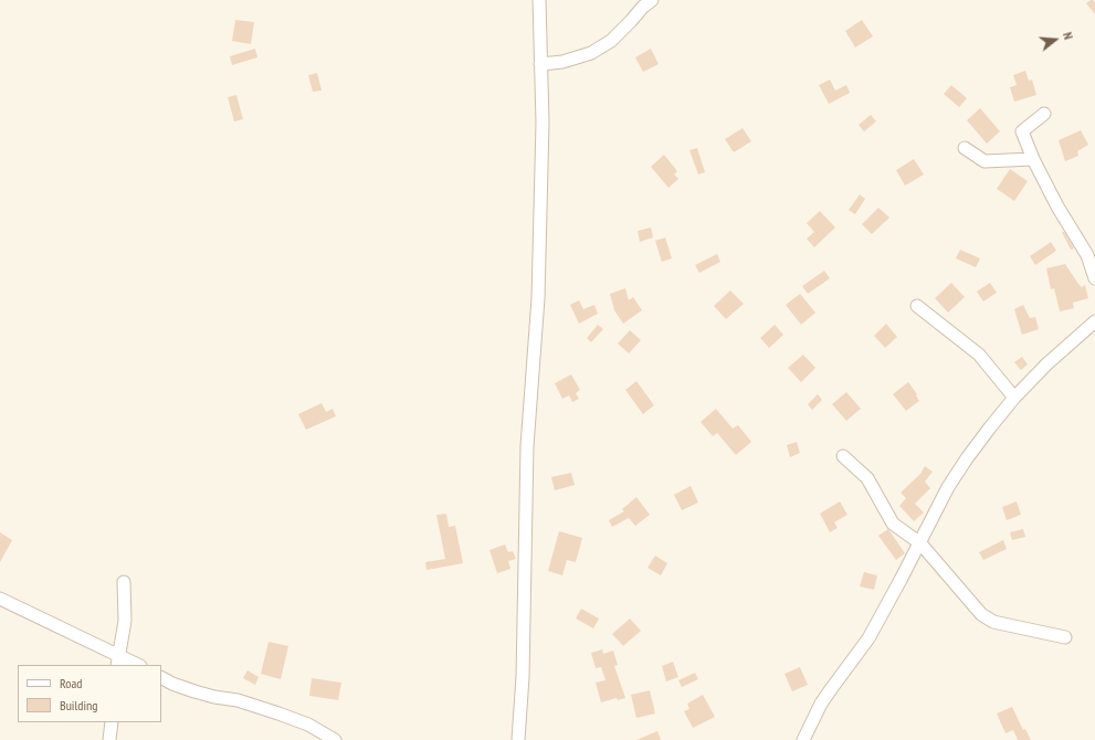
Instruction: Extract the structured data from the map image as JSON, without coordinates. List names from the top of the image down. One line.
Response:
{"legend":["Road","Building"],"north":"right"}
